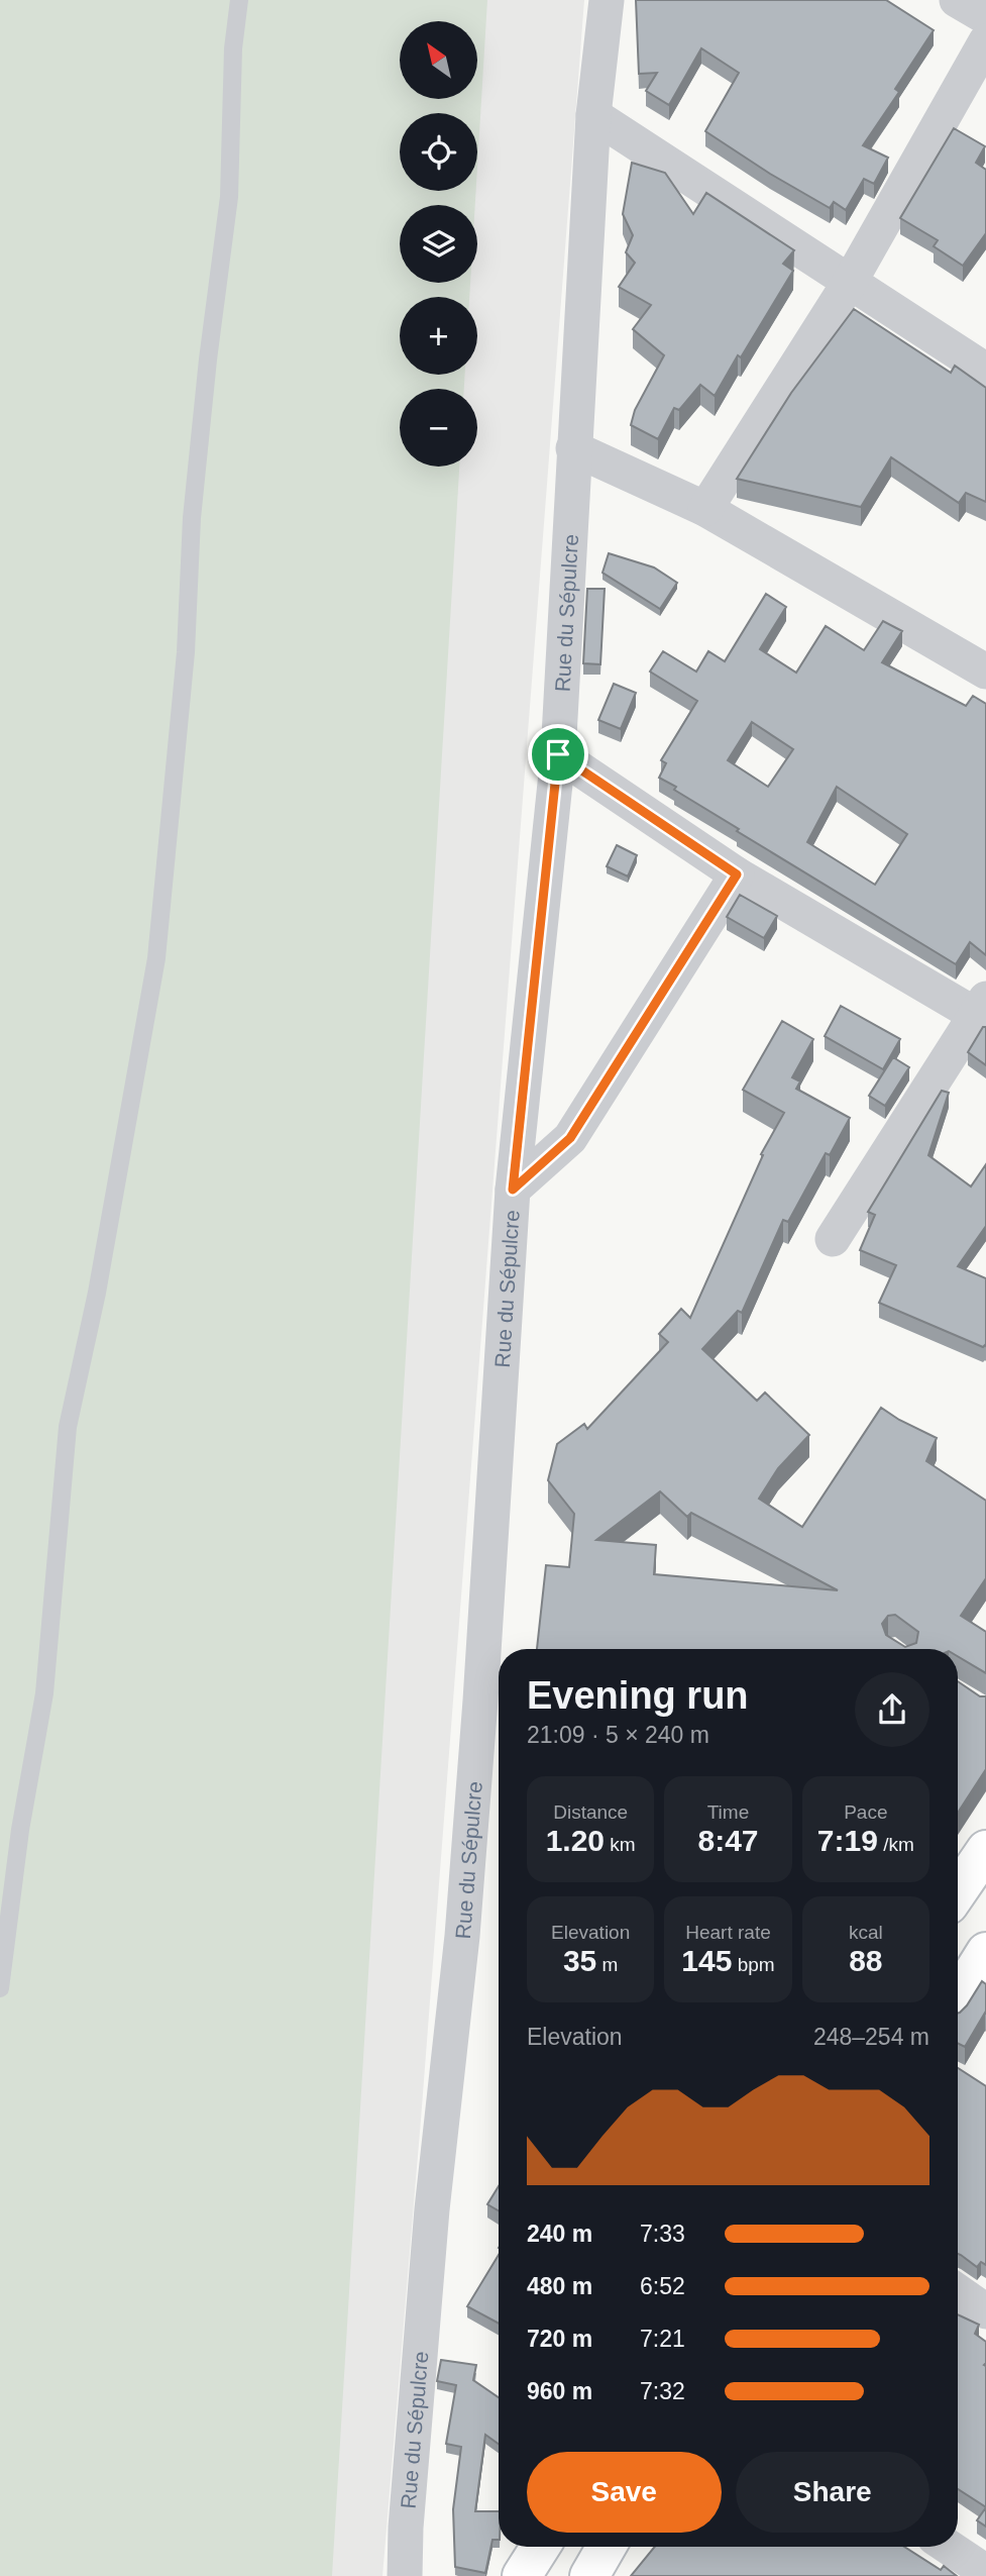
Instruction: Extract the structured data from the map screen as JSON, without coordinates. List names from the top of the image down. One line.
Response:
{"streets":{"street":["Rue du Sépulcre"]},"north":"top left","page":{"map_buttons":["+","−"],"heading":["Evening run","21:09 · 5 × 240 m"],"stats":[["Distance","1.20 km"],["Time","8:47"],["Pace","7:19 /km"],["Elevation","35 m"],["Heart rate","145 bpm"],["kcal","88"]],"chart":["Elevation","248–254 m"],"list":[{"name":"240 m","note":"7:33"},{"name":"480 m","note":"6:52"},{"name":"720 m","note":"7:21"},{"name":"960 m","note":"7:32"}],"buttons":["Save","Share"]}}
